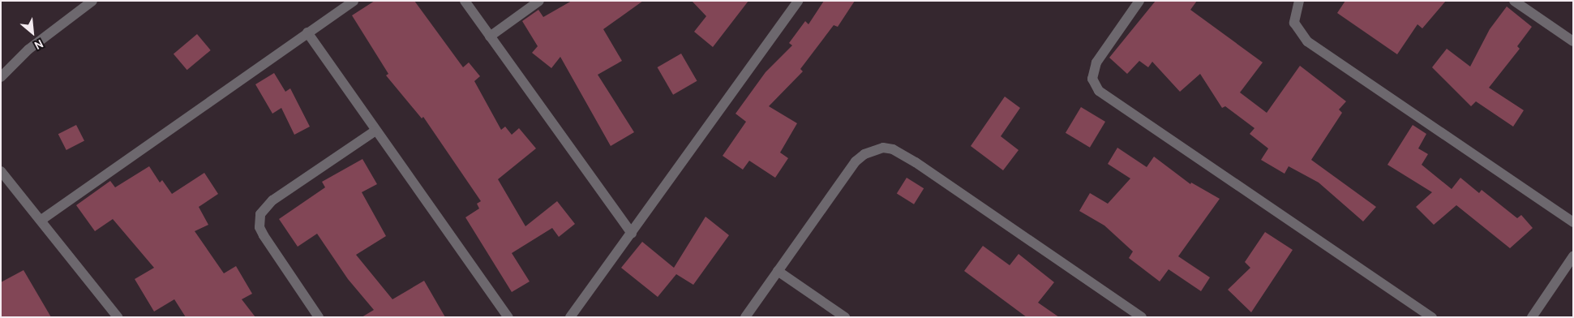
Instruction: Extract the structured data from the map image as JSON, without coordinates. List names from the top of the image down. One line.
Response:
{"north":"bottom right"}
